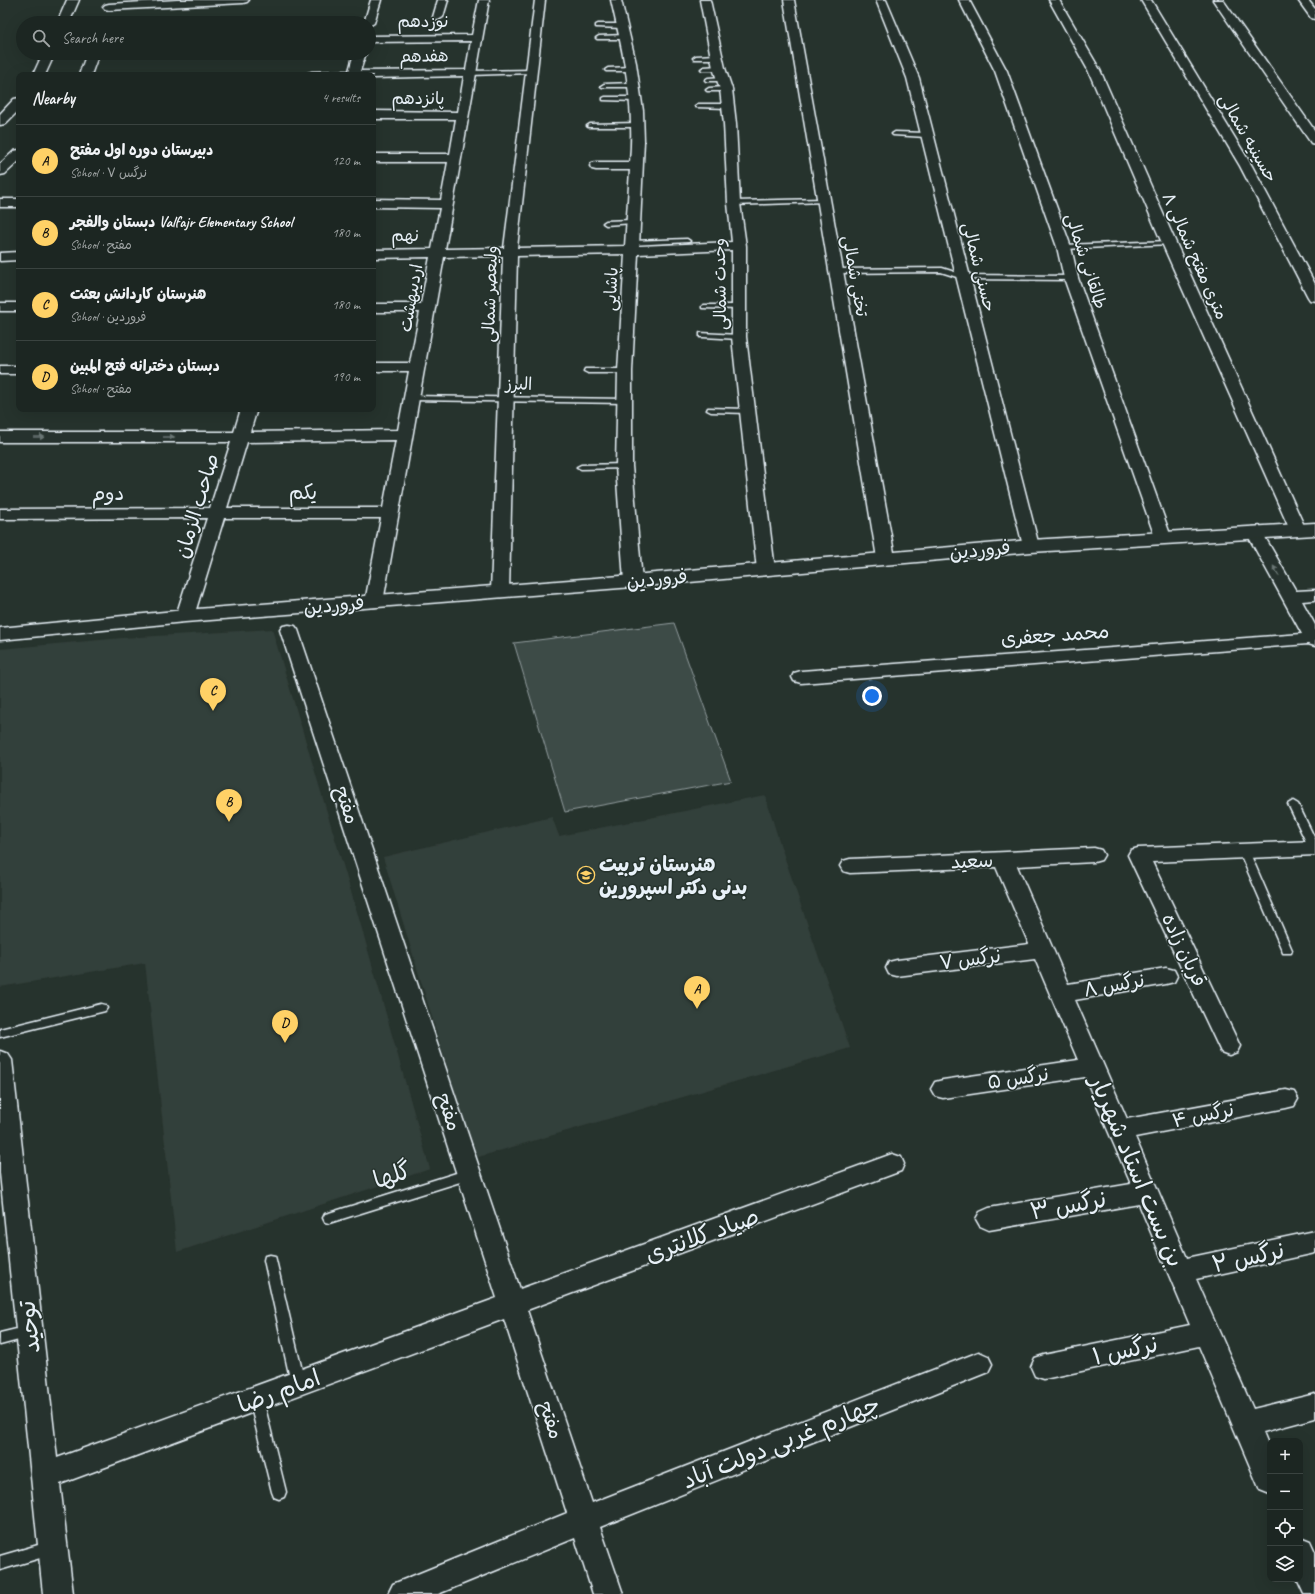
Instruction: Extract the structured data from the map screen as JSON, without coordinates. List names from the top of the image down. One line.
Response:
{"streets":{"street":["نوزدهم","هفدهم","پانزدهم","حسینیه شمالی","نهم","۸ متری مفتح شمالی","طالقانی شمالی","حسنی شمالی","تختی شمالی","وحدت شمالی","پاشایی","ولیعصر شمالی","اردیبهشت","یکم","دوم","صاحب الزمان","فروردین","محمد جعفری","مفتح","سعید","قربان زاده","نرگس ۷","نرگس ۸","نرگس ۵","نرگس ۴","بن بست استاد شهریار","نرگس ۳","صیاد کلانتری","نرگس ۲","توحید","نرگس ۱","امام رضا","چهارم غربی دولت آباد"],"lane":["البرز","گلها"]},"crossings":[["نوزدهم","اردیبهشت"],["هفدهم","اردیبهشت"],["پانزدهم","اردیبهشت"],["نهم","وحدت شمالی"],["نهم","پاشایی"],["نهم","ولیعصر شمالی"],["نهم","اردیبهشت"],["۸ متری مفتح شمالی","فروردین"],["طالقانی شمالی","فروردین"],["حسنی شمالی","فروردین"],["تختی شمالی","فروردین"],["وحدت شمالی","فروردین"],["پاشایی","البرز"],["پاشایی","فروردین"],["ولیعصر شمالی","البرز"],["ولیعصر شمالی","فروردین"],["اردیبهشت","البرز"],["اردیبهشت","یکم"],["اردیبهشت","فروردین"],["یکم","دوم"],["یکم","صاحب الزمان"],["دوم","صاحب الزمان"],["صاحب الزمان","فروردین"],["مفتح","گلها"],["مفتح","صیاد کلانتری"],["مفتح","امام رضا"],["مفتح","چهارم غربی دولت آباد"],["سعید","بن بست استاد شهریار"],["نرگس ۷","بن بست استاد شهریار"],["نرگس ۸","بن بست استاد شهریار"],["نرگس ۵","بن بست استاد شهریار"],["نرگس ۴","بن بست استاد شهریار"],["بن بست استاد شهریار","نرگس ۳"],["بن بست استاد شهریار","نرگس ۲"],["بن بست استاد شهریار","نرگس ۱"],["صیاد کلانتری","امام رضا"],["توحید","امام رضا"]],"places":{"school or university":["هنرستان تربیت بدنی دکتر اسپرورین"]},"page":{"search":"Search here","heading":["Nearby","4 results"],"list":[{"mark":"A","name":"دبیرستان دوره اول مفتح","note":"School · نرگس ۷","value":"120 m"},{"mark":"B","name":"دبستان والفجر Valfajr Elementary School","note":"School · مفتح","value":"180 m"},{"mark":"C","name":"هنرستان کاردانش بعثت","note":"School · فروردین","value":"180 m"},{"mark":"D","name":"دبستان دخترانه فتح المبین","note":"School · مفتح","value":"190 m"}],"pins":["C","B","A","D"],"map_buttons":["+","−"]}}
